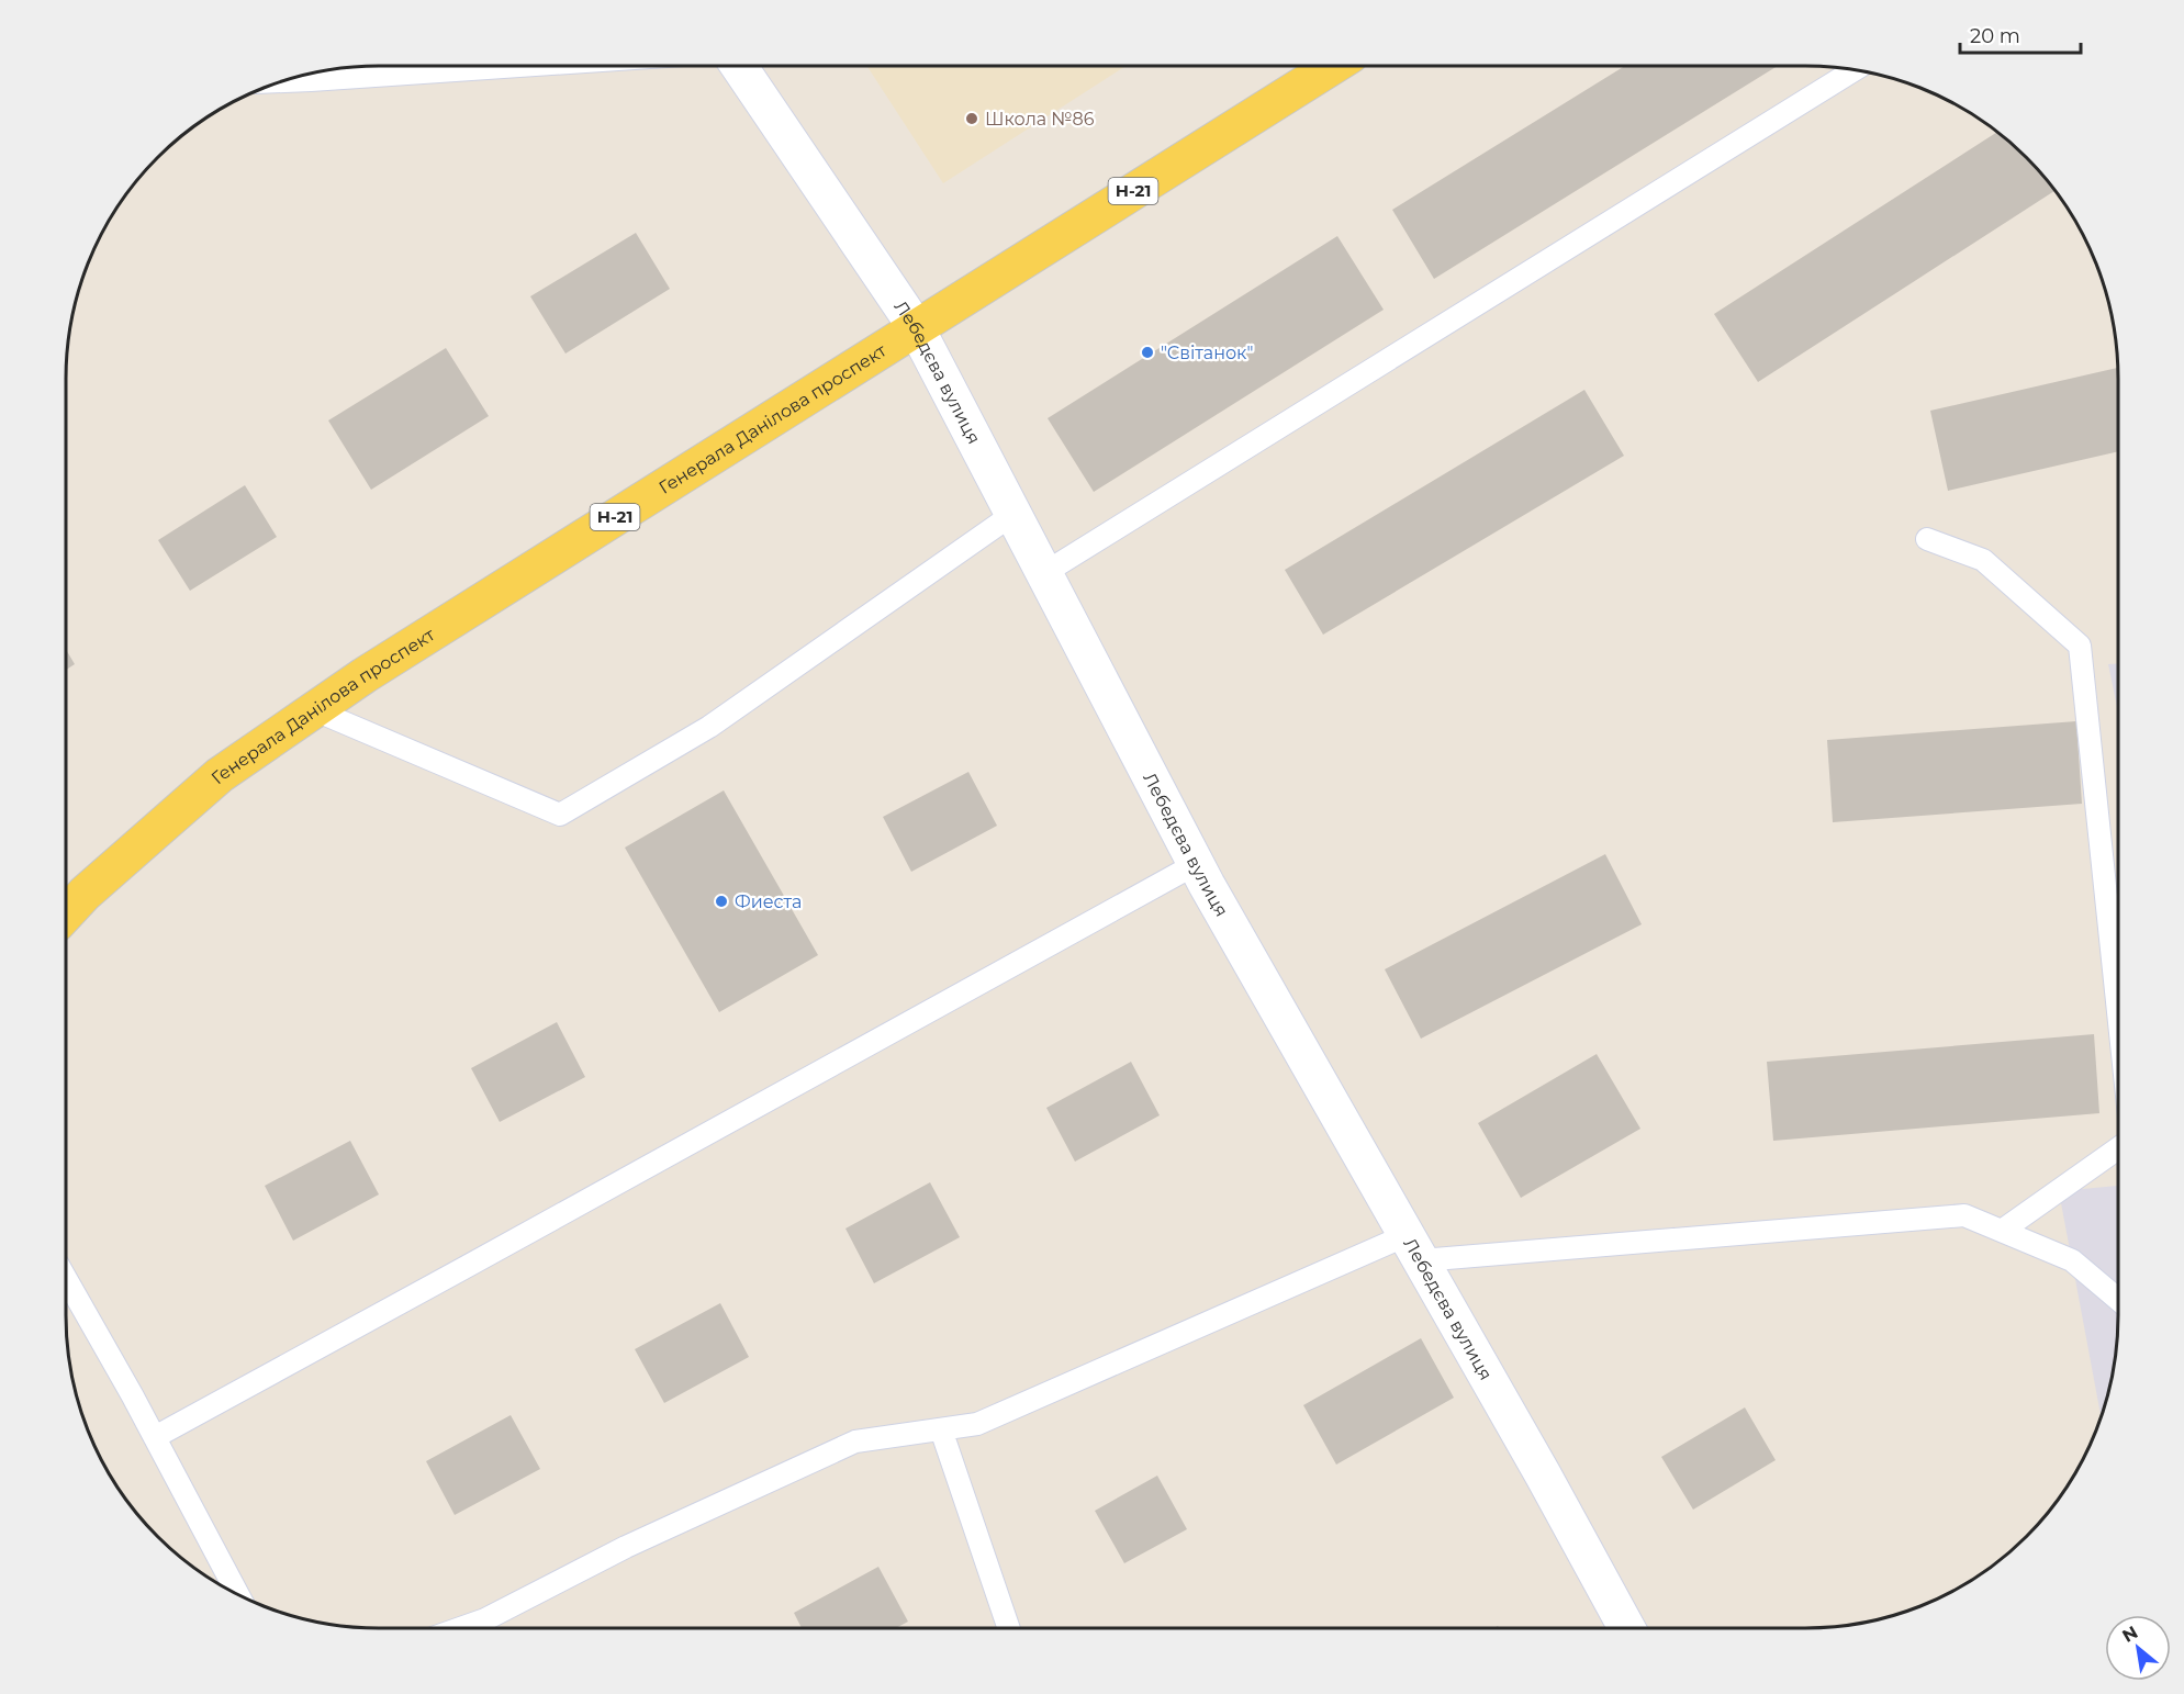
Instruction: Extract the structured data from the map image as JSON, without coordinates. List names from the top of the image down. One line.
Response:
{"streets":{"main road":["Н-21","Генерала Данілова проспект"],"street":["Лебедєва вулиця"]},"crossings":[["Лебедєва вулиця","Генерала Данілова проспект"]],"places":["Школа №86","\"Світанок\"","Фиеста"],"scale_bar":"20 m","north":"top left"}
